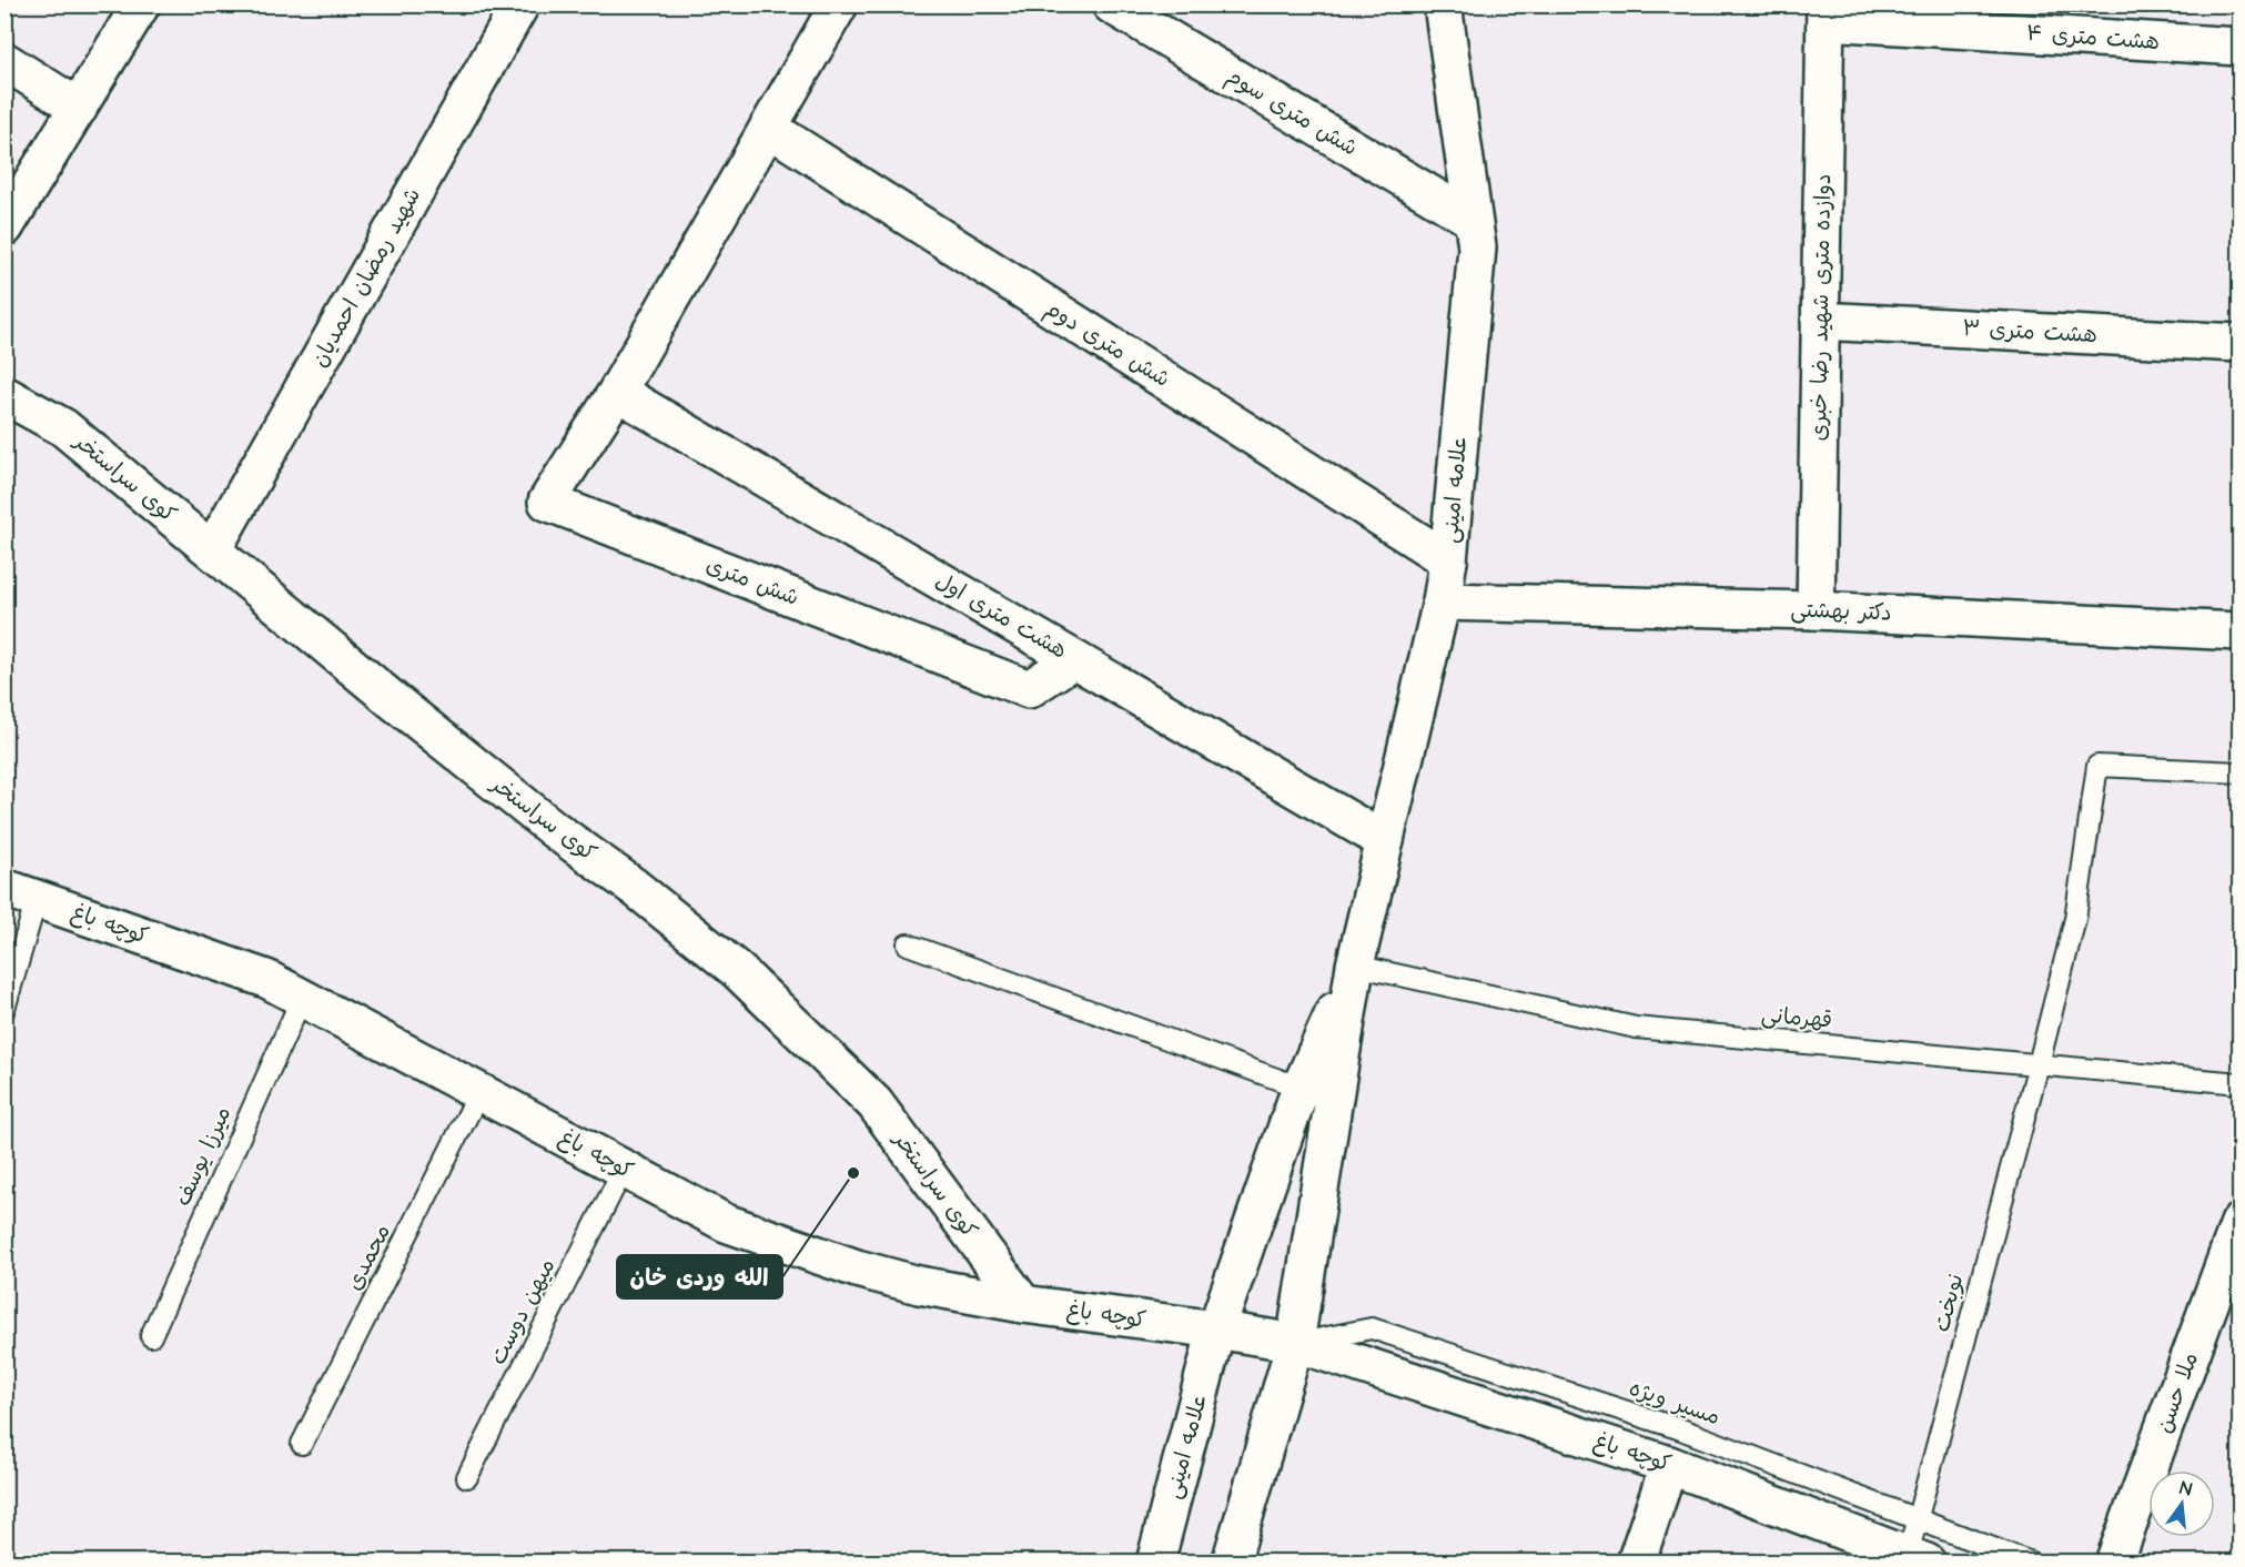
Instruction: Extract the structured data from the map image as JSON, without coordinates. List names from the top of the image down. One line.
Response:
{"streets":{"street":["هشت متری ۴","شش متری سوم","شهید رمضان احمدیان","دوازده متری شهید رضا خبری","هشت متری ۳","شش متری دوم","کوی سراستخر","علامه امینی","شش متری","دکتر بهشتی","هشت متری اول","کوچه باغ","ملا حسن"],"lane":["قهرمانی","میرزا یوسف","محمدی","نوبخت","میهن دوست","مسیر ویژه"]},"crossings":[["هشت متری ۴","دوازده متری شهید رضا خبری"],["شش متری سوم","علامه امینی"],["شهید رمضان احمدیان","کوی سراستخر"],["دوازده متری شهید رضا خبری","هشت متری ۳"],["دوازده متری شهید رضا خبری","دکتر بهشتی"],["شش متری دوم","علامه امینی"],["کوی سراستخر","کوچه باغ"],["علامه امینی","دکتر بهشتی"],["علامه امینی","هشت متری اول"],["علامه امینی","کوچه باغ"],["علامه امینی","قهرمانی"],["شش متری","هشت متری اول"],["کوچه باغ","میرزا یوسف"],["کوچه باغ","محمدی"],["کوچه باغ","نوبخت"],["کوچه باغ","میهن دوست"],["کوچه باغ","مسیر ویژه"],["قهرمانی","نوبخت"],["نوبخت","مسیر ویژه"]],"places":["الله وردی خان"],"north":"top"}
